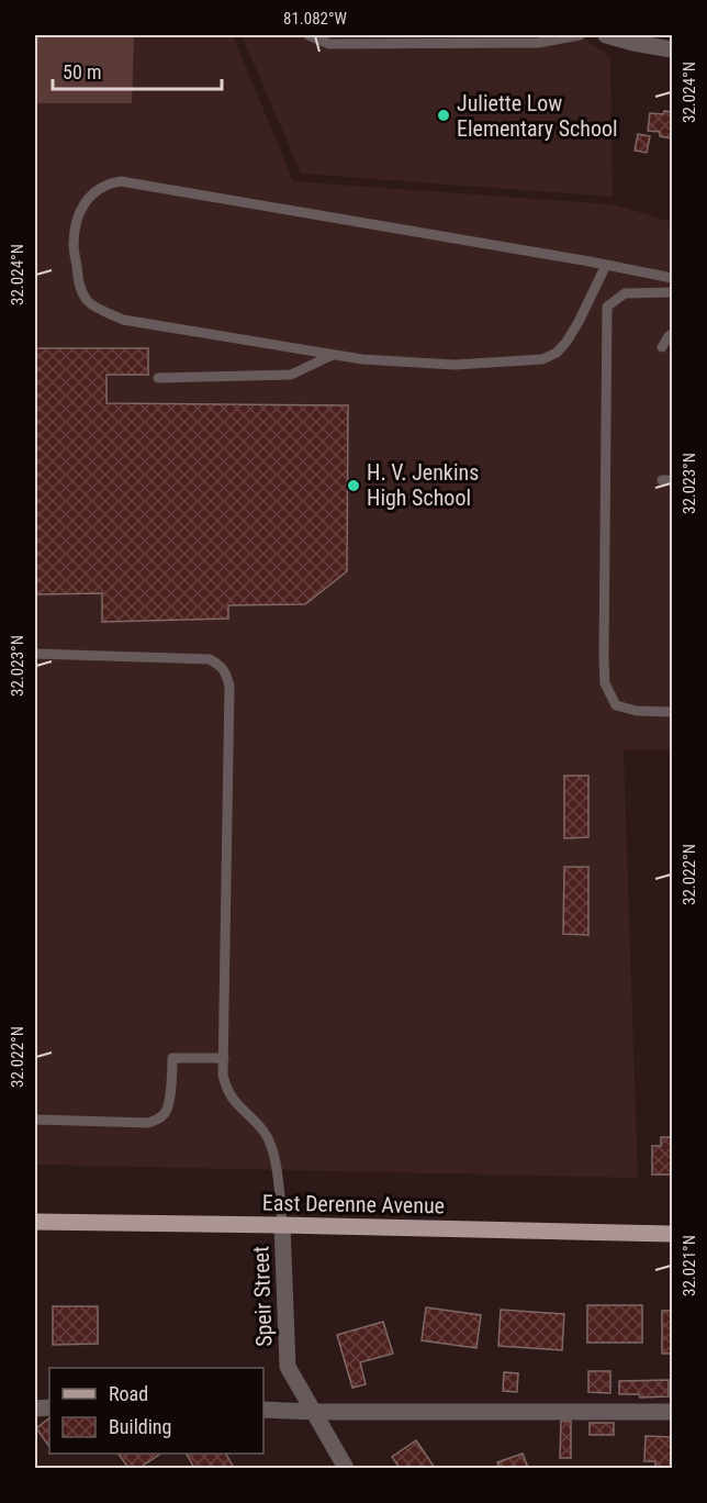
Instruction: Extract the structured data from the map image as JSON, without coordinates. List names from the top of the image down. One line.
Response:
{"streets":{"main road":["East Derenne Avenue"],"street":["Speir Street"]},"crossings":[["East Derenne Avenue","Speir Street"]],"places":["Juliette Low Elementary School","H. V. Jenkins High School"],"legend":["Road","Building"],"scale_bar":"50 m","coordinates":["81.082°W","32.024°N","32.023°N","32.022°N","32.021°N"]}
